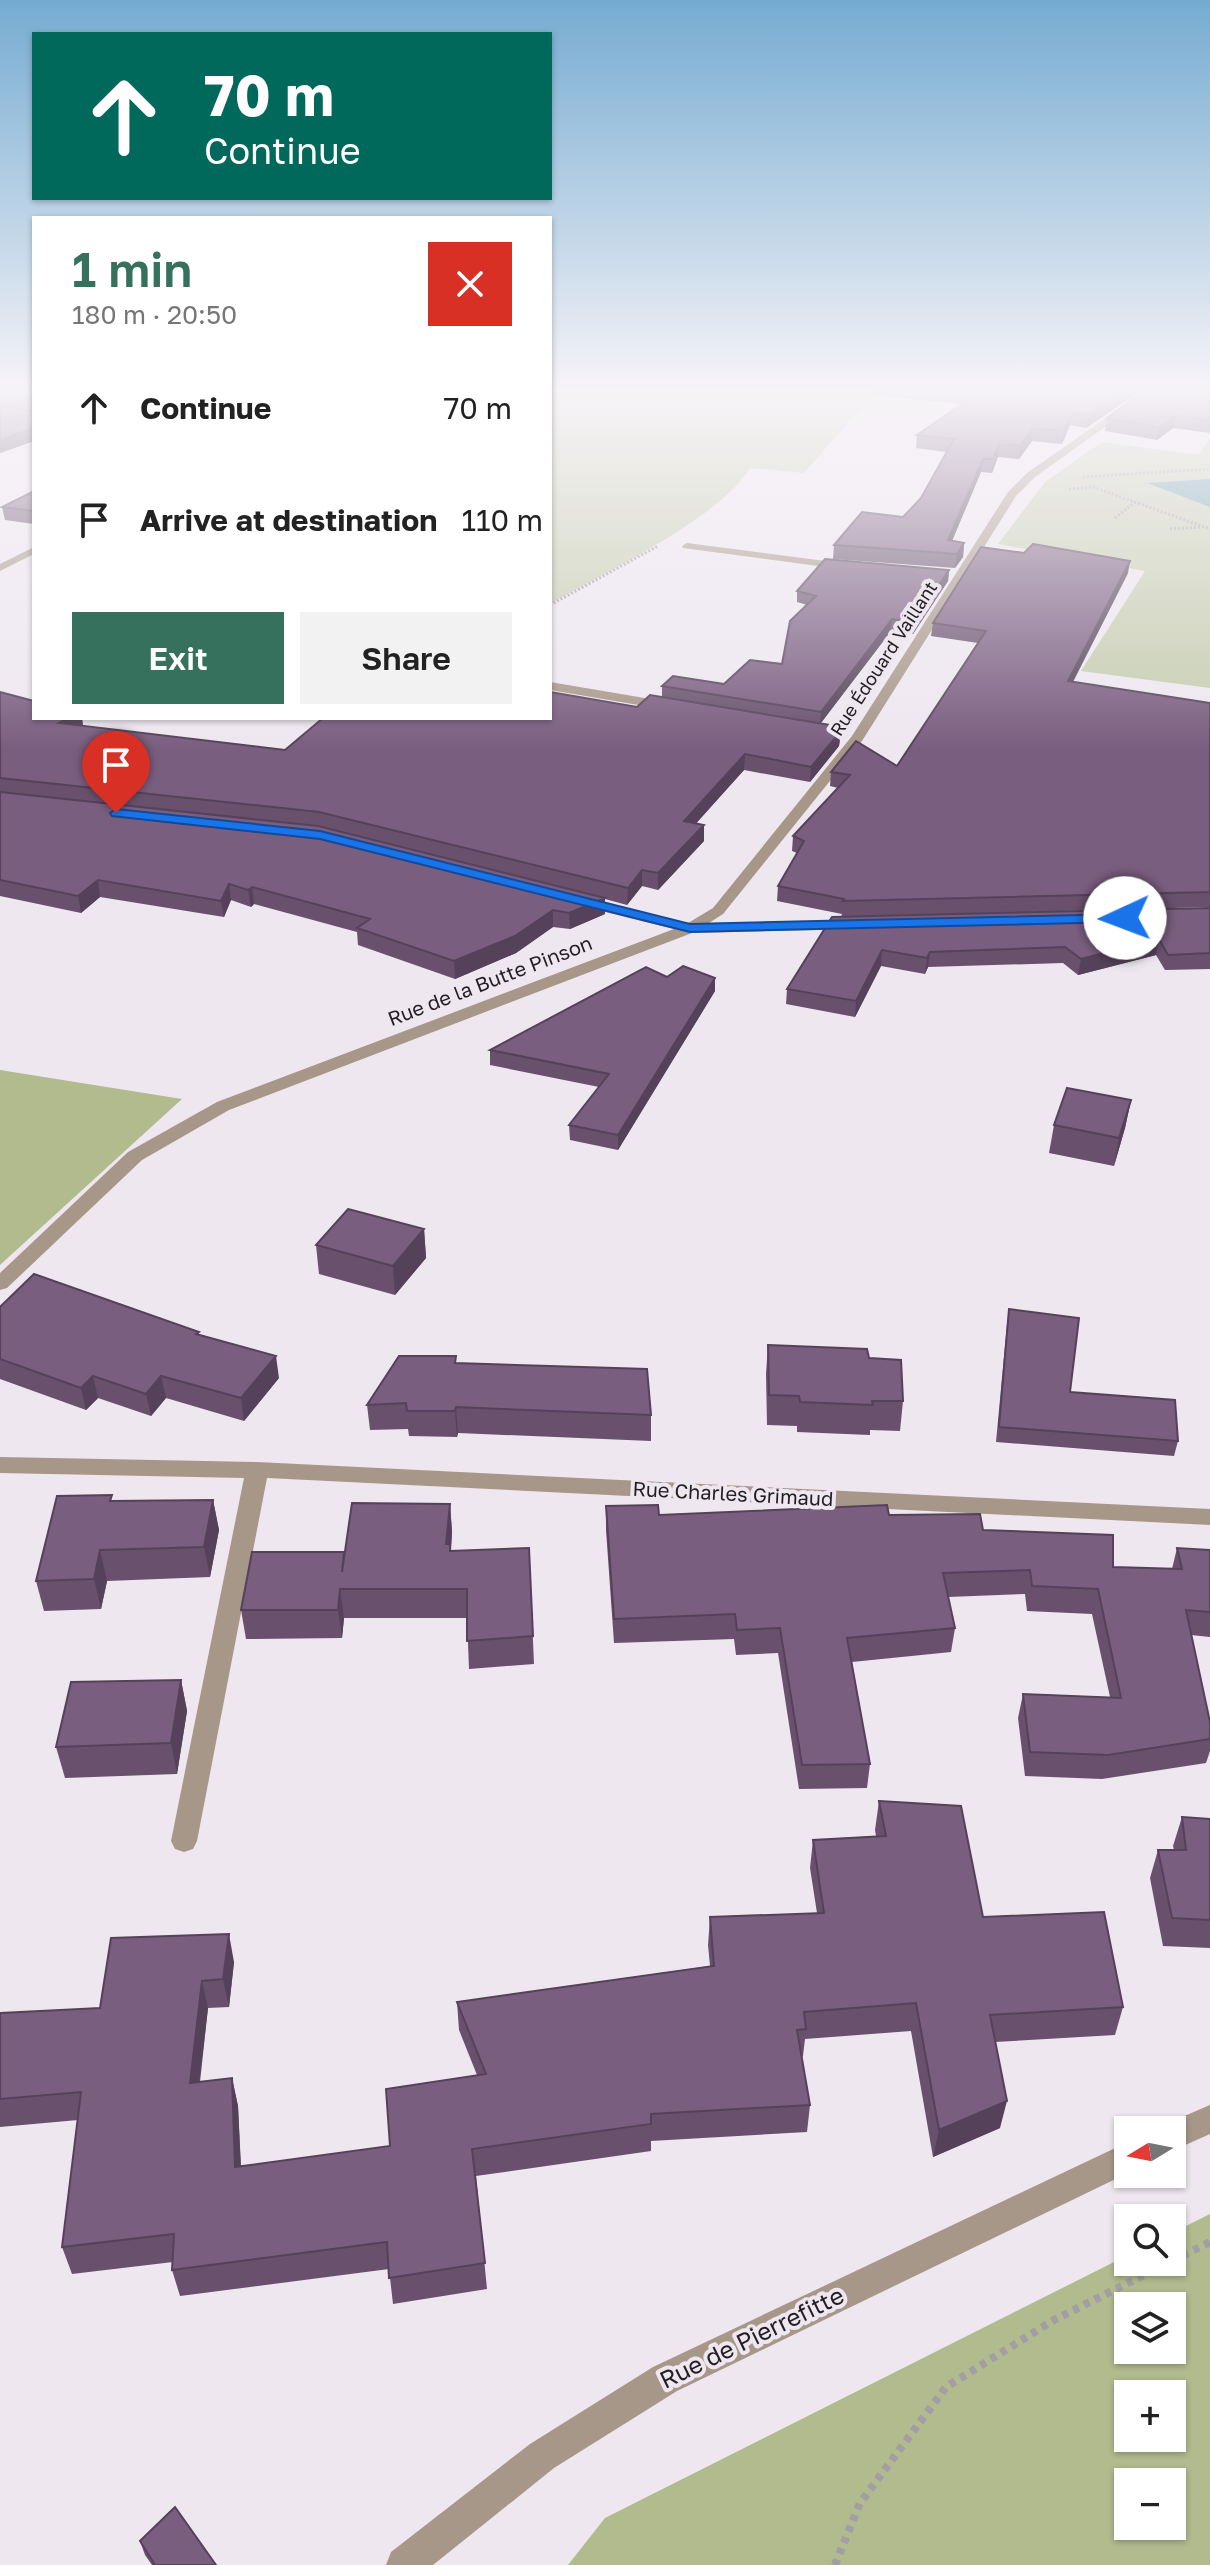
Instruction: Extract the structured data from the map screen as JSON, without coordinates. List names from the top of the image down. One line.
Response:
{"streets":{"street":["Rue Édouard Vaillant","Rue de la Butte Pinson","Rue Charles Grimaud","Rue de Pierrefitte"]},"crossings":[["Rue Édouard Vaillant","Rue de la Butte Pinson"]],"north":"left","page":{"turn":["70 m","Continue"],"heading":["1 min","180 m · 20:50"],"list":[{"name":"Continue","value":"70 m"},{"name":"Arrive at destination","value":"110 m"}],"buttons":["Exit","Share"],"map_buttons":["+","−"]}}
